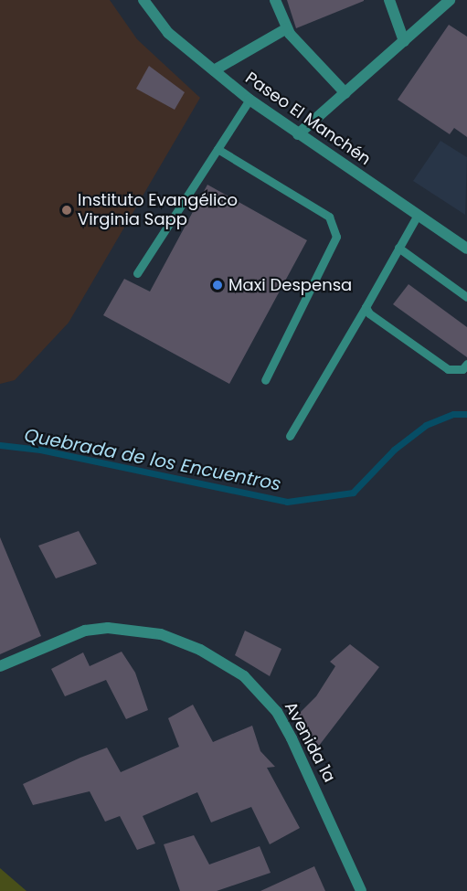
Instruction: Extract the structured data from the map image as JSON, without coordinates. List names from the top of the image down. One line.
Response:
{"streets":{"street":["Paseo El Manchén","Avenida 1a"]},"water":["Quebrada de los Encuentros"],"places":["Instituto Evangélico Virginia Sapp","Maxi Despensa"]}
